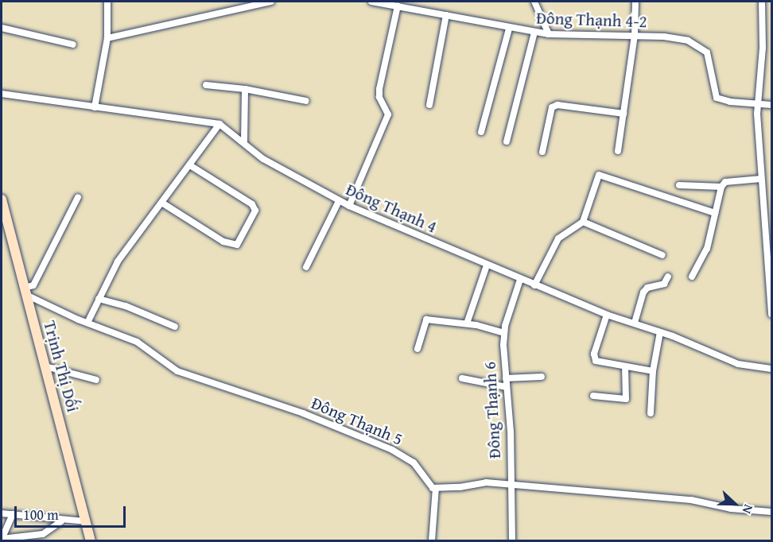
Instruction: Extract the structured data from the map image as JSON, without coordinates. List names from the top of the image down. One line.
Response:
{"streets":{"main road":["Trịnh Thị Dối"],"street":["Đông Thạnh 4-2","Đông Thạnh 4","Đông Thạnh 6","Đông Thạnh 5"]},"crossings":[["Đông Thạnh 4","Đông Thạnh 6"],["Trịnh Thị Dối","Đông Thạnh 5"]],"scale_bar":"100 m","north":"right"}
